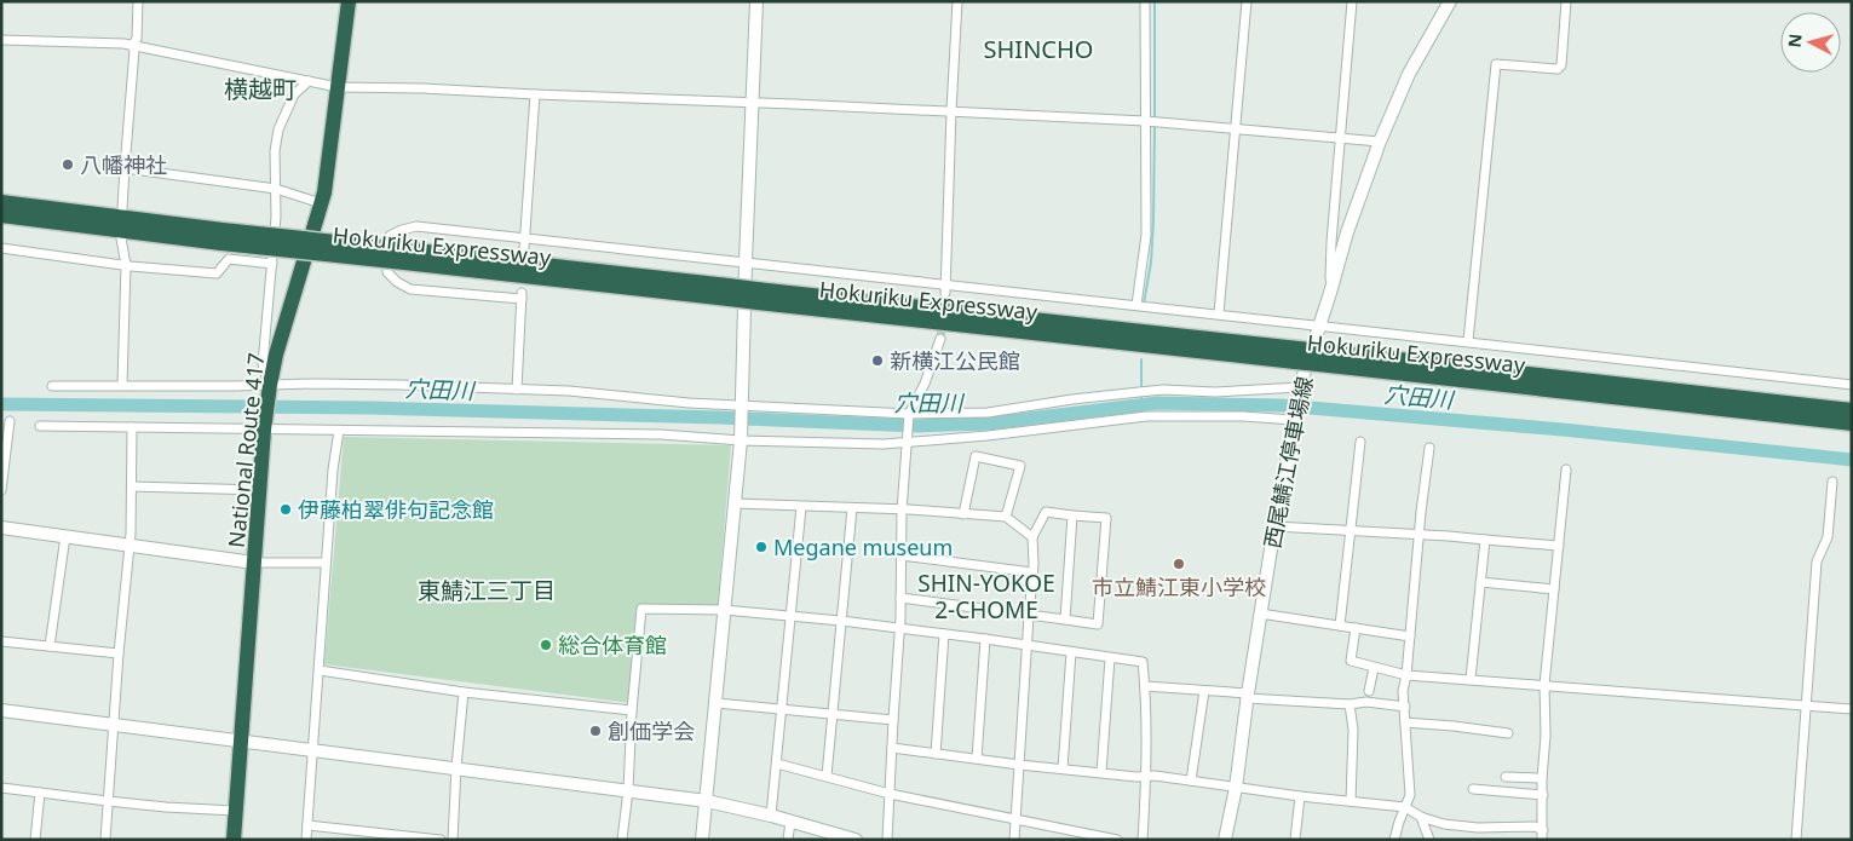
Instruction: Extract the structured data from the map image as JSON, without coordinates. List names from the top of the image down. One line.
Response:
{"streets":{"highway":["Hokuriku Expressway","National Route 417"],"street":["西尾鯖江停車場線"]},"districts":["SHINCHO","横越町","SHIN-YOKOE 2-CHOME","東鯖江三丁目"],"water":["穴田川"],"places":["八幡神社","新横江公民館","伊藤柏翠俳句記念館","Megane museum","市立鯖江東小学校","総合体育館","創価学会"],"north":"left"}
